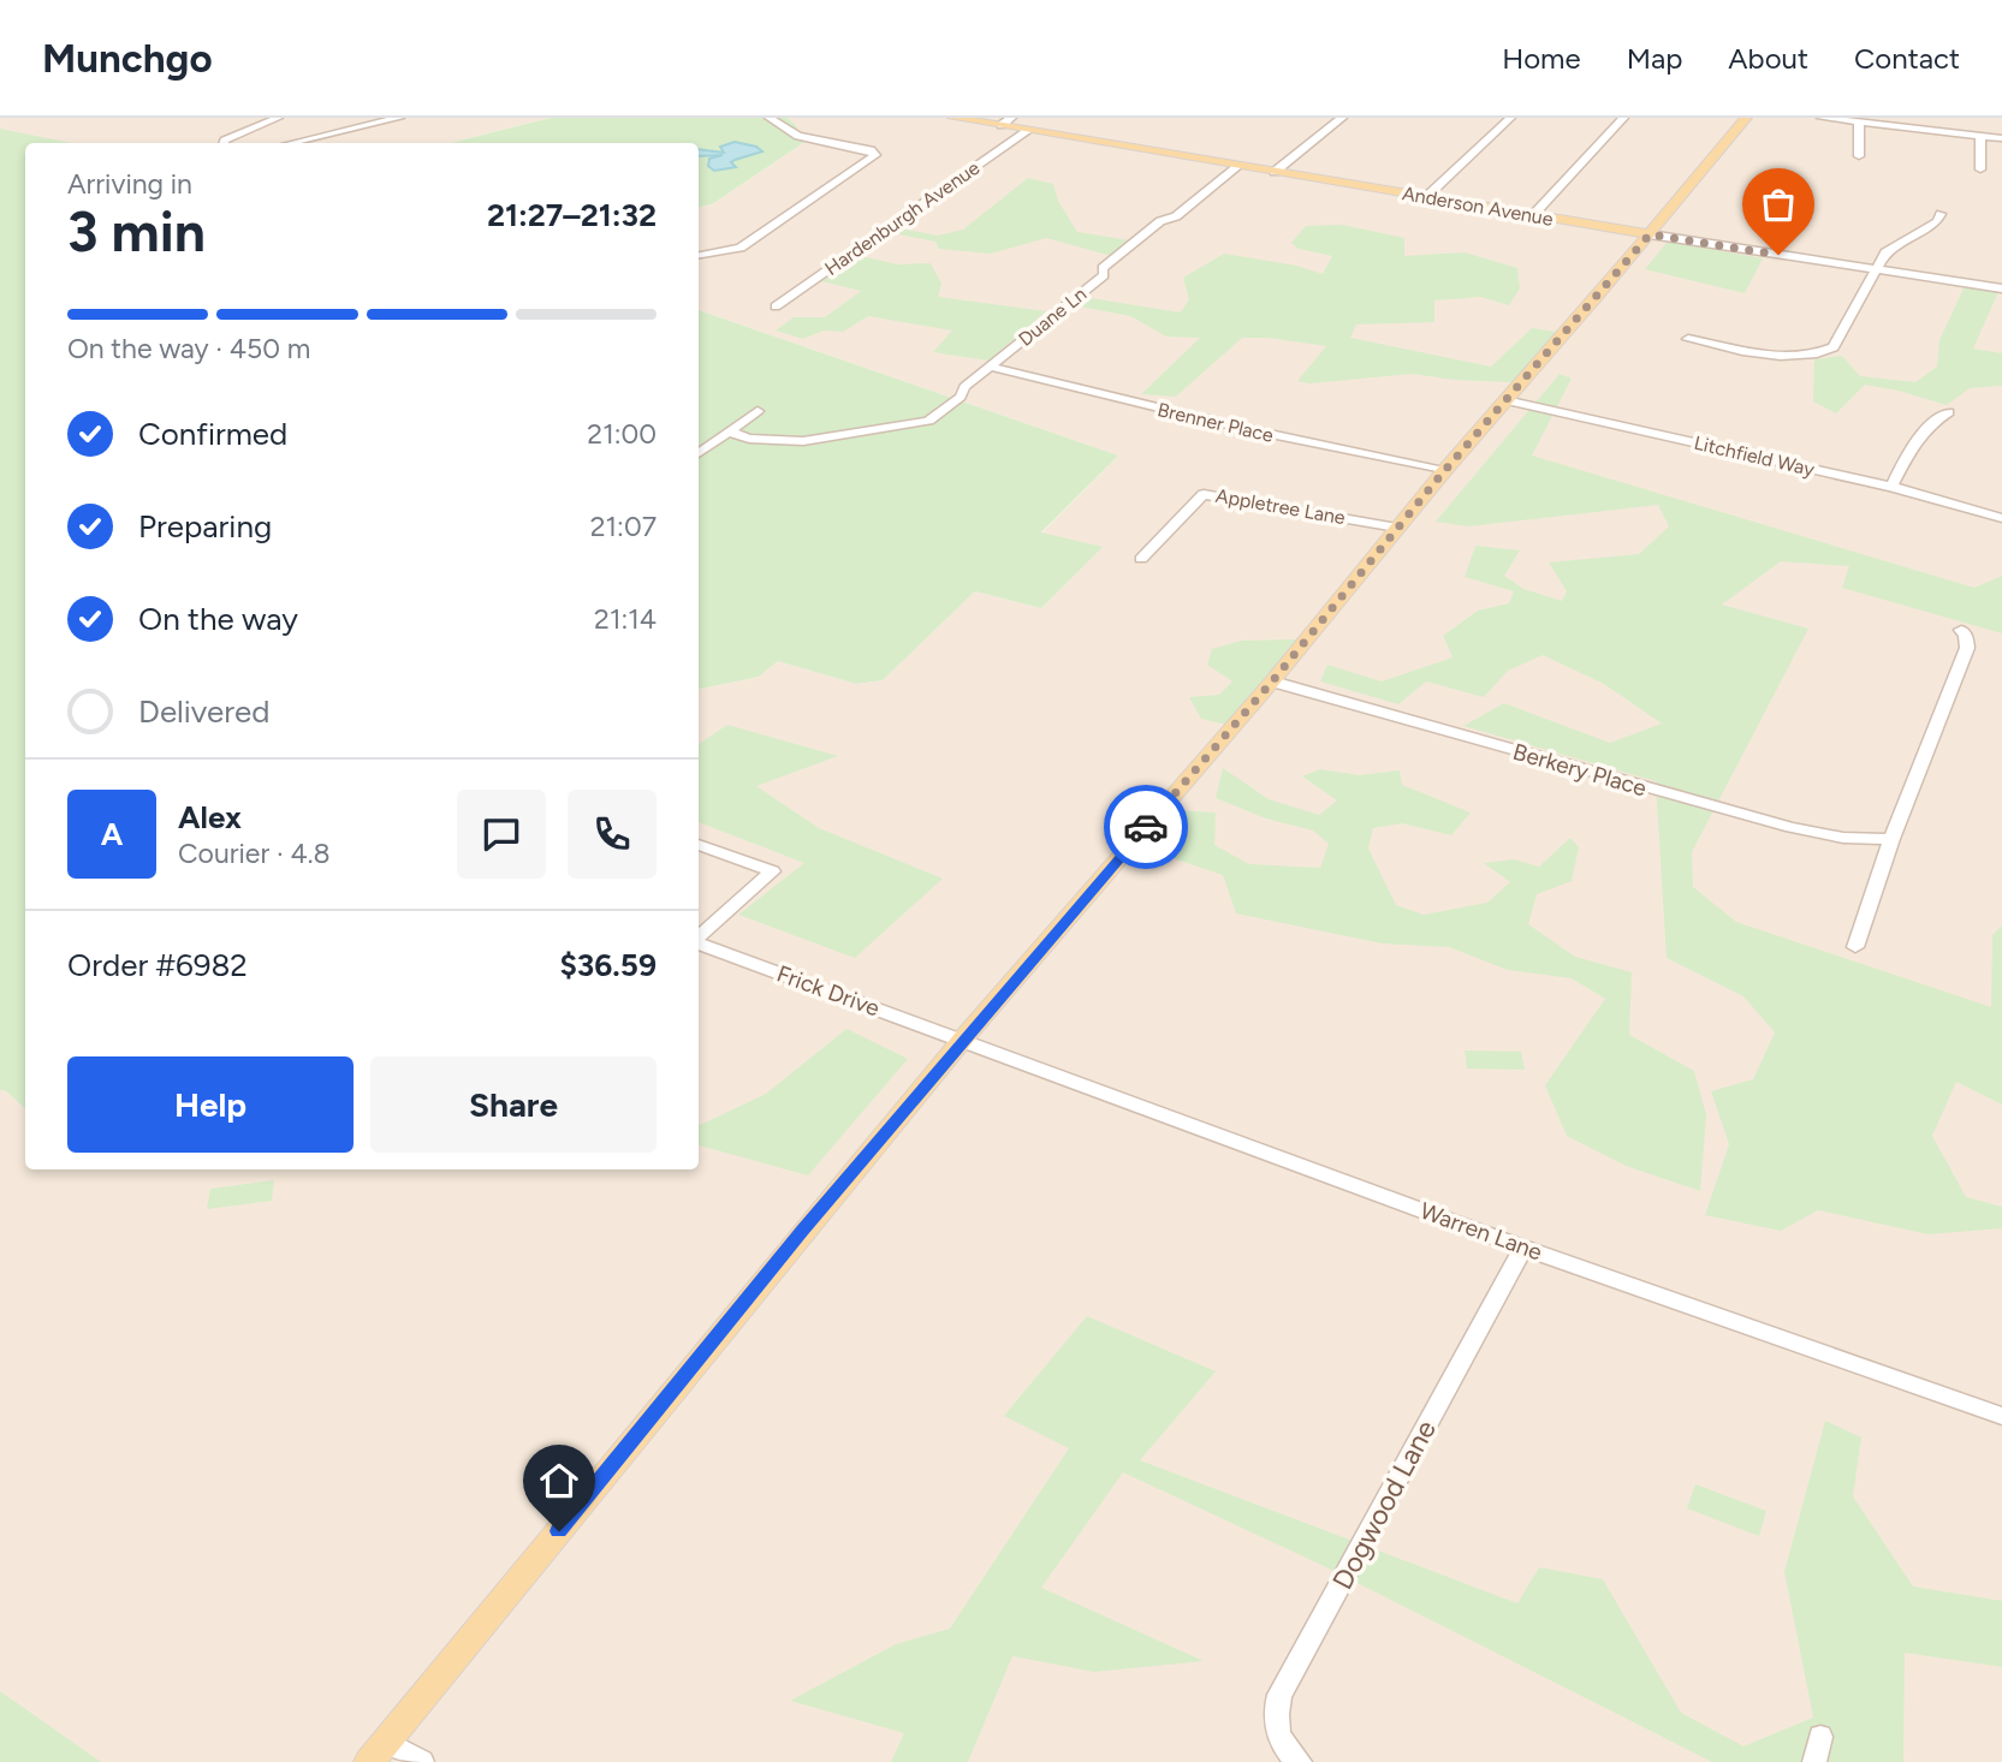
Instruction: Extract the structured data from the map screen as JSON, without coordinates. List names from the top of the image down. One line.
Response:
{"streets":{"main road":["Anderson Avenue"],"street":["Hardenburgh Avenue","Duane Ln","Brenner Place","Litchfield Way","Appletree Lane","Berkery Place","Frick Drive","Warren Lane","Dogwood Lane"]},"crossings":[["Anderson Avenue","Hardenburgh Avenue"],["Anderson Avenue","Duane Ln"],["Duane Ln","Brenner Place"],["Frick Drive","Warren Lane"],["Warren Lane","Dogwood Lane"]],"page":{"header":"Munchgo","nav":["Home","Map","About","Contact"],"heading":["3 min","Arriving in","21:27–21:32"],"panel":["Alex","Courier · 4.8","Order #6982","$36.59"],"bar":"On the way · 450 m","list":[["Confirmed","21:00"],["Preparing","21:07"],["On the way","21:14"],"Delivered"],"round":"A","buttons":["Help","Share"]}}
